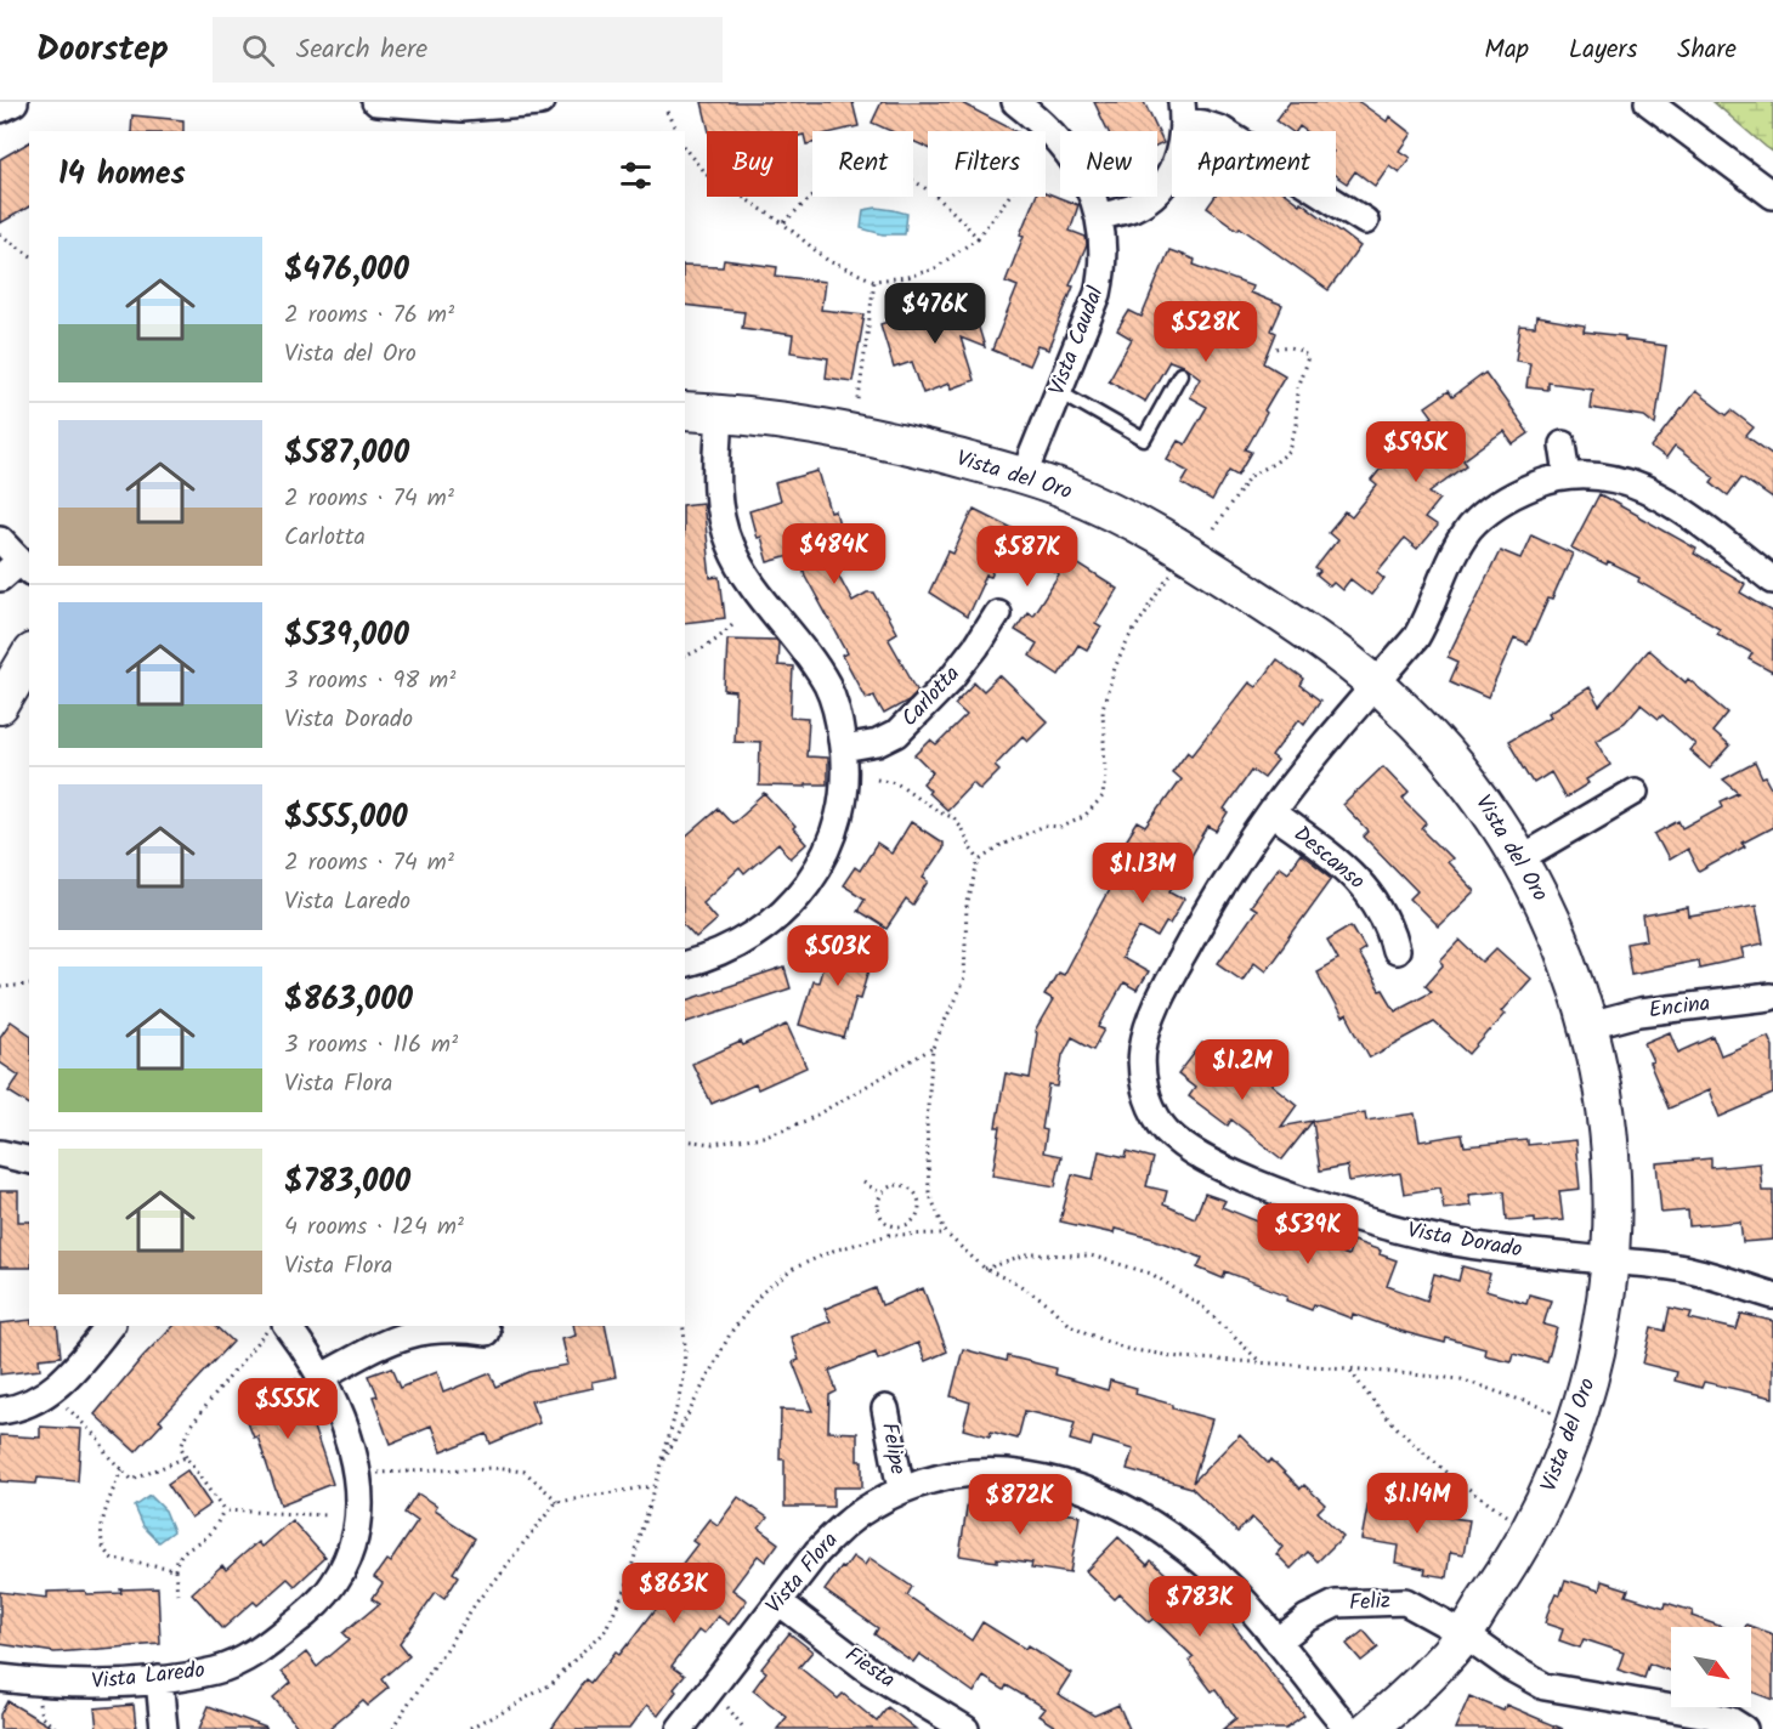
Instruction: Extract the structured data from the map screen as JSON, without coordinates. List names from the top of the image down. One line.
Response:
{"streets":{"street":["Vista Caudal","Vista del Oro","Carlotta","Descanso","Encina","Vista Dorado","Felipe","Vista Flora","Feliz","Fiesta","Vista Laredo"]},"crossings":[["Vista Caudal","Vista del Oro"],["Vista del Oro","Encina"],["Vista del Oro","Vista Dorado"],["Vista del Oro","Feliz"],["Descanso","Vista Dorado"],["Felipe","Vista Flora"],["Vista Flora","Feliz"],["Vista Flora","Fiesta"]],"north":"bottom right","page":{"header":"Doorstep","search":"Search here","nav":["Map","Layers","Share"],"chip":["Buy","Rent","Filters","New","Apartment"],"heading":"14 homes","list":[{"name":"$476,000","note":"2 rooms · 76 m² · Vista del Oro"},{"name":"$587,000","note":"2 rooms · 74 m² · Carlotta"},{"name":"$539,000","note":"3 rooms · 98 m² · Vista Dorado"},{"name":"$555,000","note":"2 rooms · 74 m² · Vista Laredo"},{"name":"$863,000","note":"3 rooms · 116 m² · Vista Flora"},{"name":"$783,000","note":"4 rooms · 124 m² · Vista Flora"}],"price":["$476K","$528K","$595K","$484K","$587K","$1.13M","$503K","$1.2M","$539K","$555K","$1.14M","$872K","$863K","$783K"]}}
